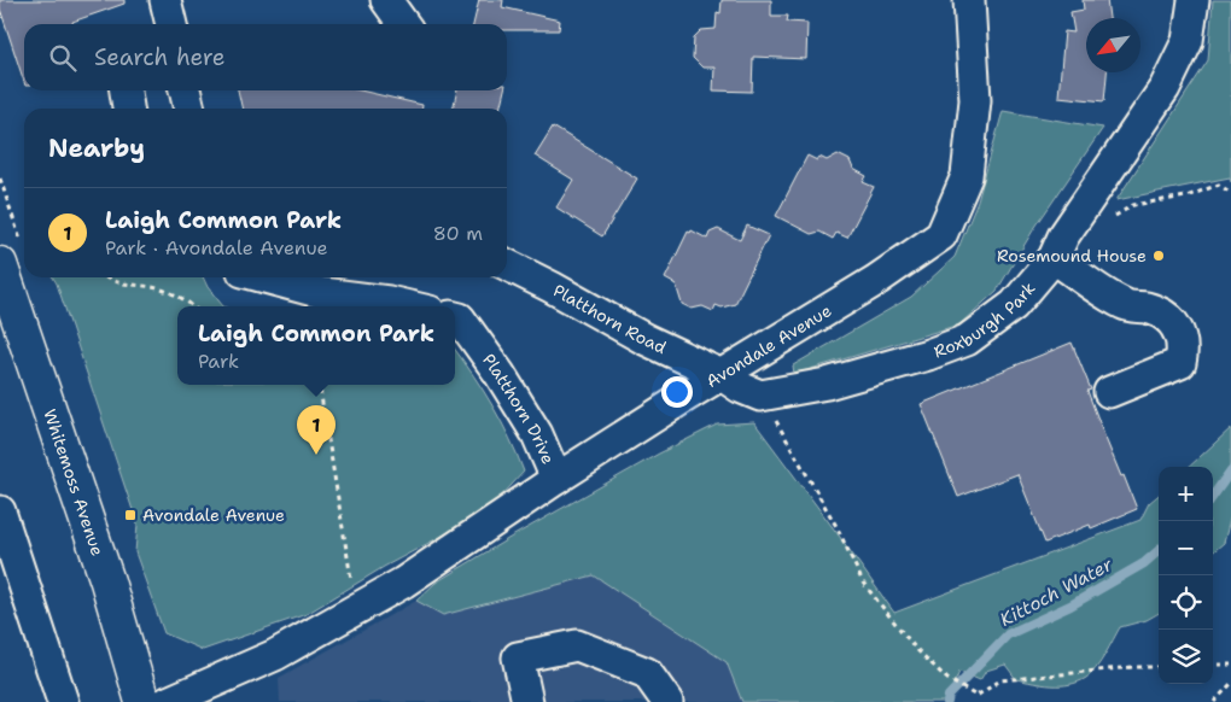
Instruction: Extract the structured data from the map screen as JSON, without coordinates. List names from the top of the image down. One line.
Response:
{"streets":{"main road":["Whitemoss Avenue"],"street":["Roxburgh Park","Platthorn Road","Avondale Avenue","Platthorn Drive"]},"crossings":[["Platthorn Road","Avondale Avenue"],["Avondale Avenue","Platthorn Drive"]],"water":["Kittoch Water"],"places":{"other":["Rosemound House"],"transit":["Avondale Avenue"]},"north":"bottom left","page":{"search":"Search here","heading":"Nearby","list":[{"mark":"1","name":"Laigh Common Park","note":"Park · Avondale Avenue","value":"80 m"}],"popup":["Laigh Common Park","Park"],"pins":"1","map_buttons":["+","−"]}}
